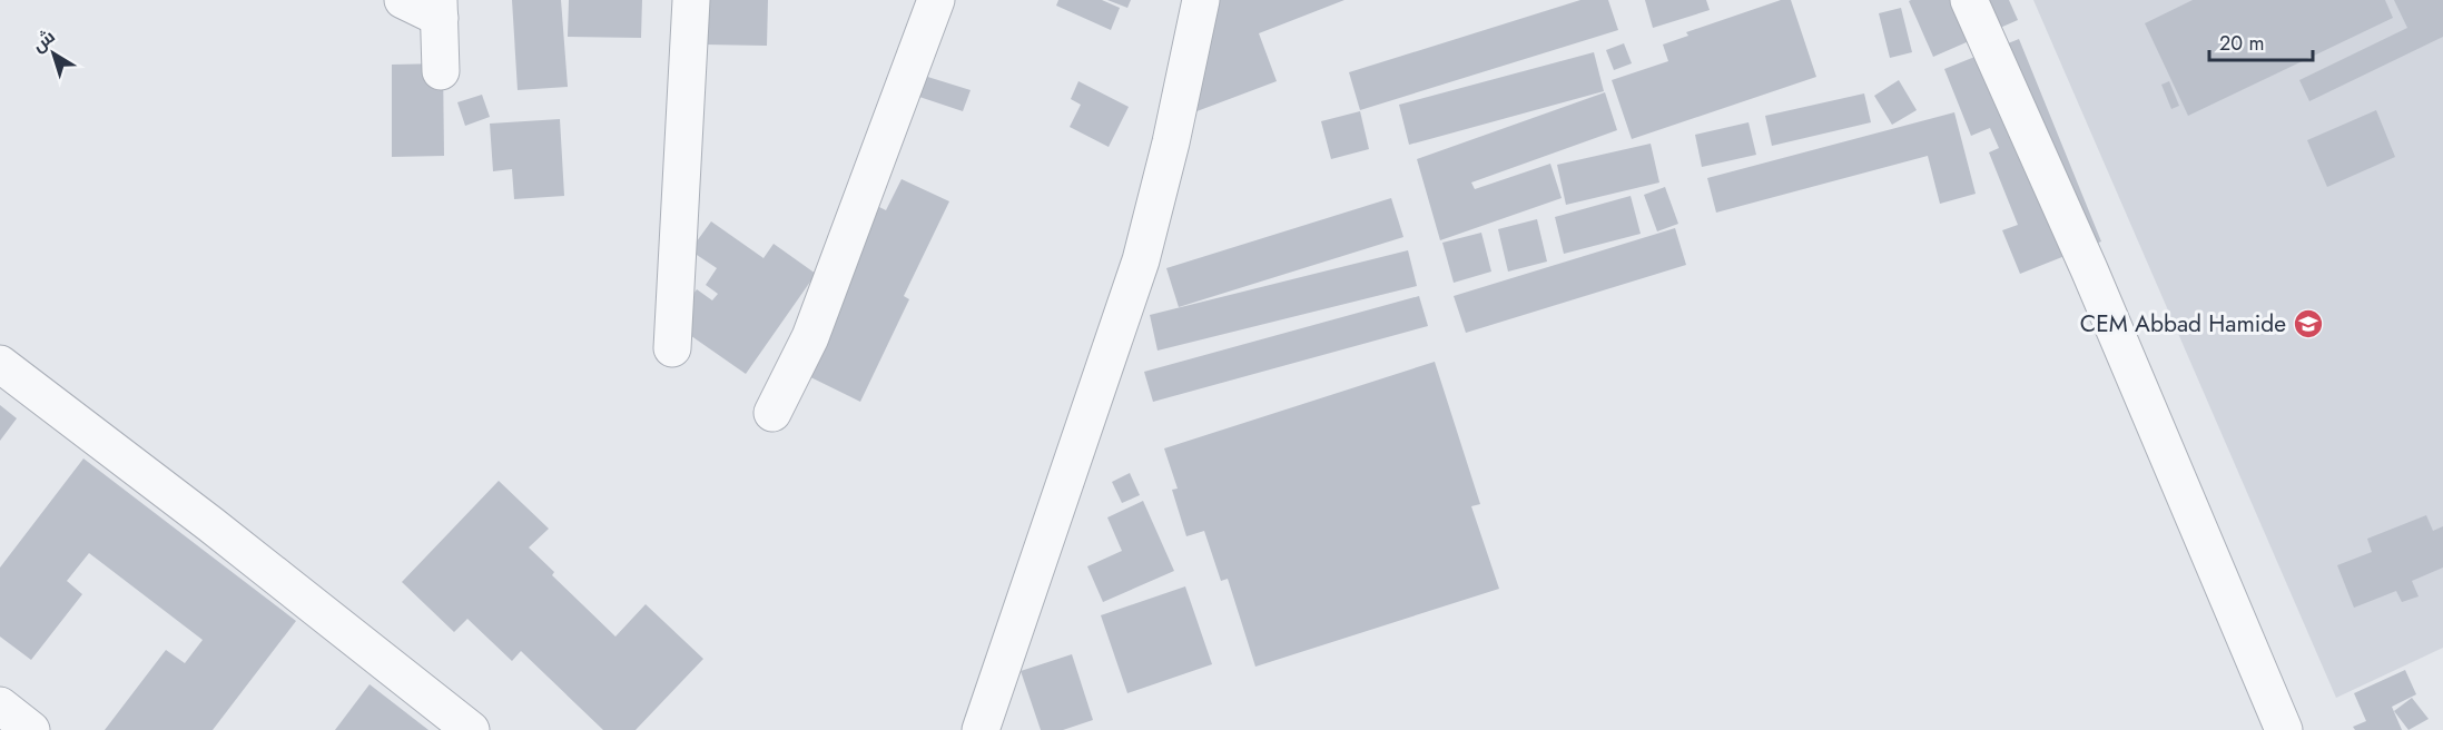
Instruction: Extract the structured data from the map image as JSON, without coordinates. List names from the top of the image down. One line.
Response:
{"places":{"school or university":["CEM Abbad Hamide"]},"scale_bar":"20 m","north":"top left"}
